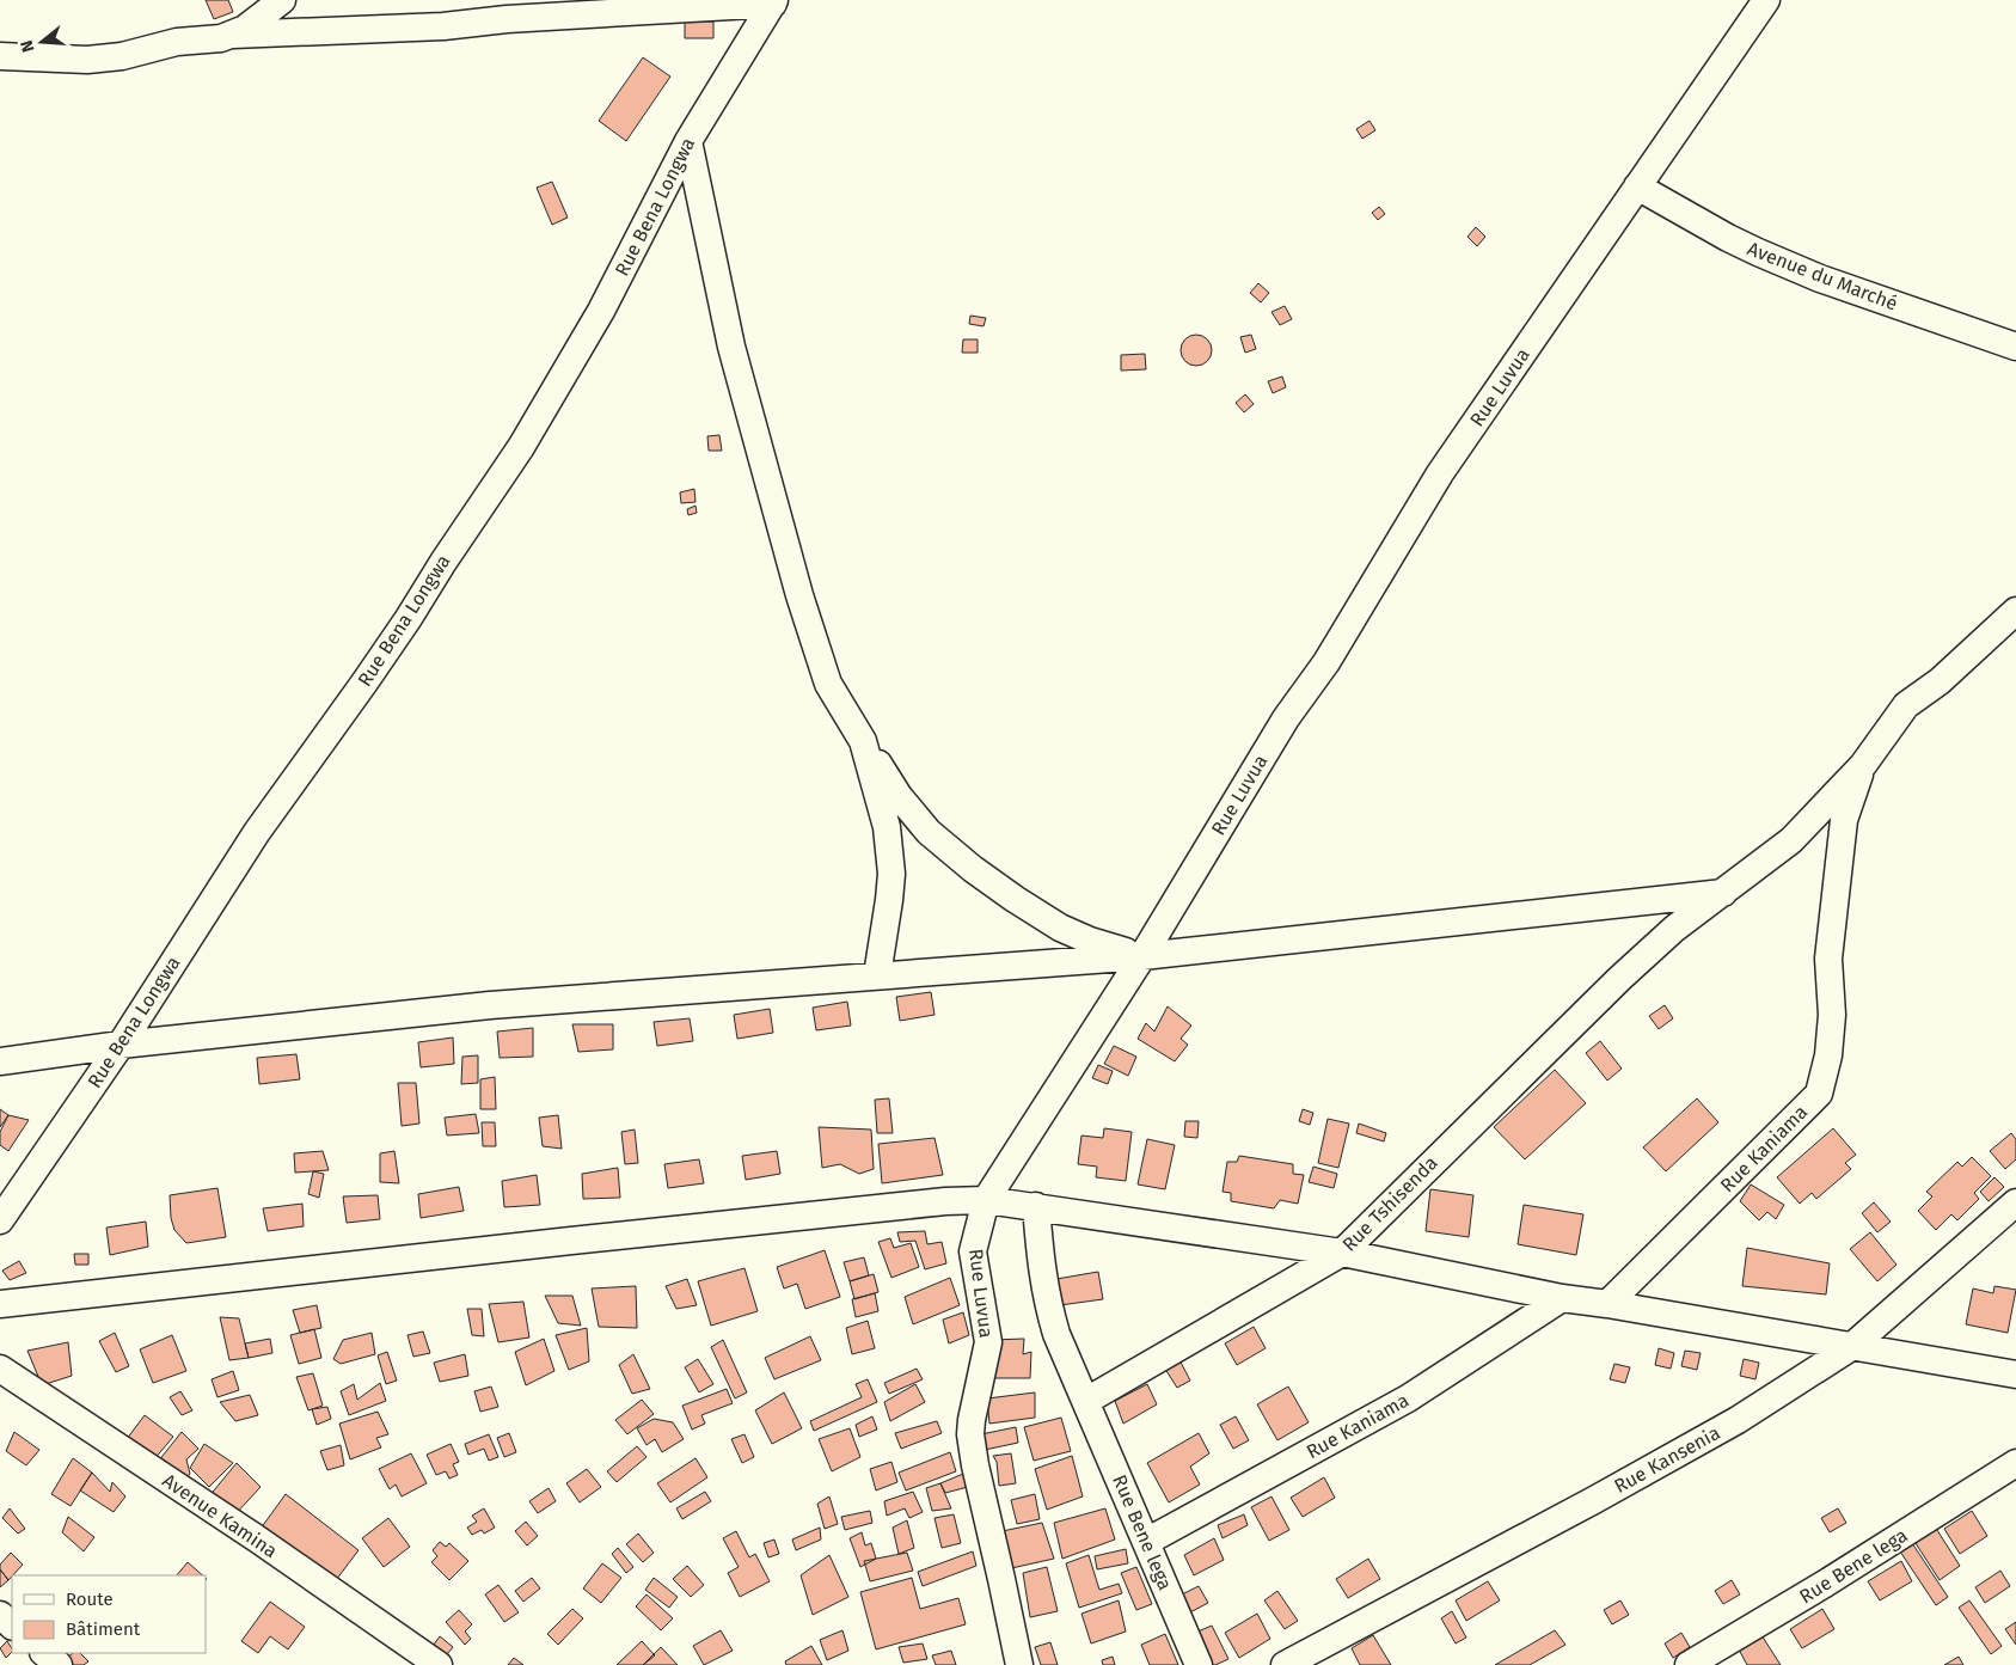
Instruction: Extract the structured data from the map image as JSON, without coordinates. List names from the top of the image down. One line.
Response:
{"streets":{"street":["Rue Bena Longwa","Avenue du Marché","Rue Luvua","Rue Kaniama","Rue Tshisenda","Rue Kansenia","Avenue Kamina","Rue Bene lega"]},"crossings":[["Avenue du Marché","Rue Luvua"],["Rue Kaniama","Rue Tshisenda"],["Rue Kaniama","Rue Bene lega"],["Rue Tshisenda","Rue Bene lega"]],"legend":["Route","Bâtiment"],"north":"left"}
